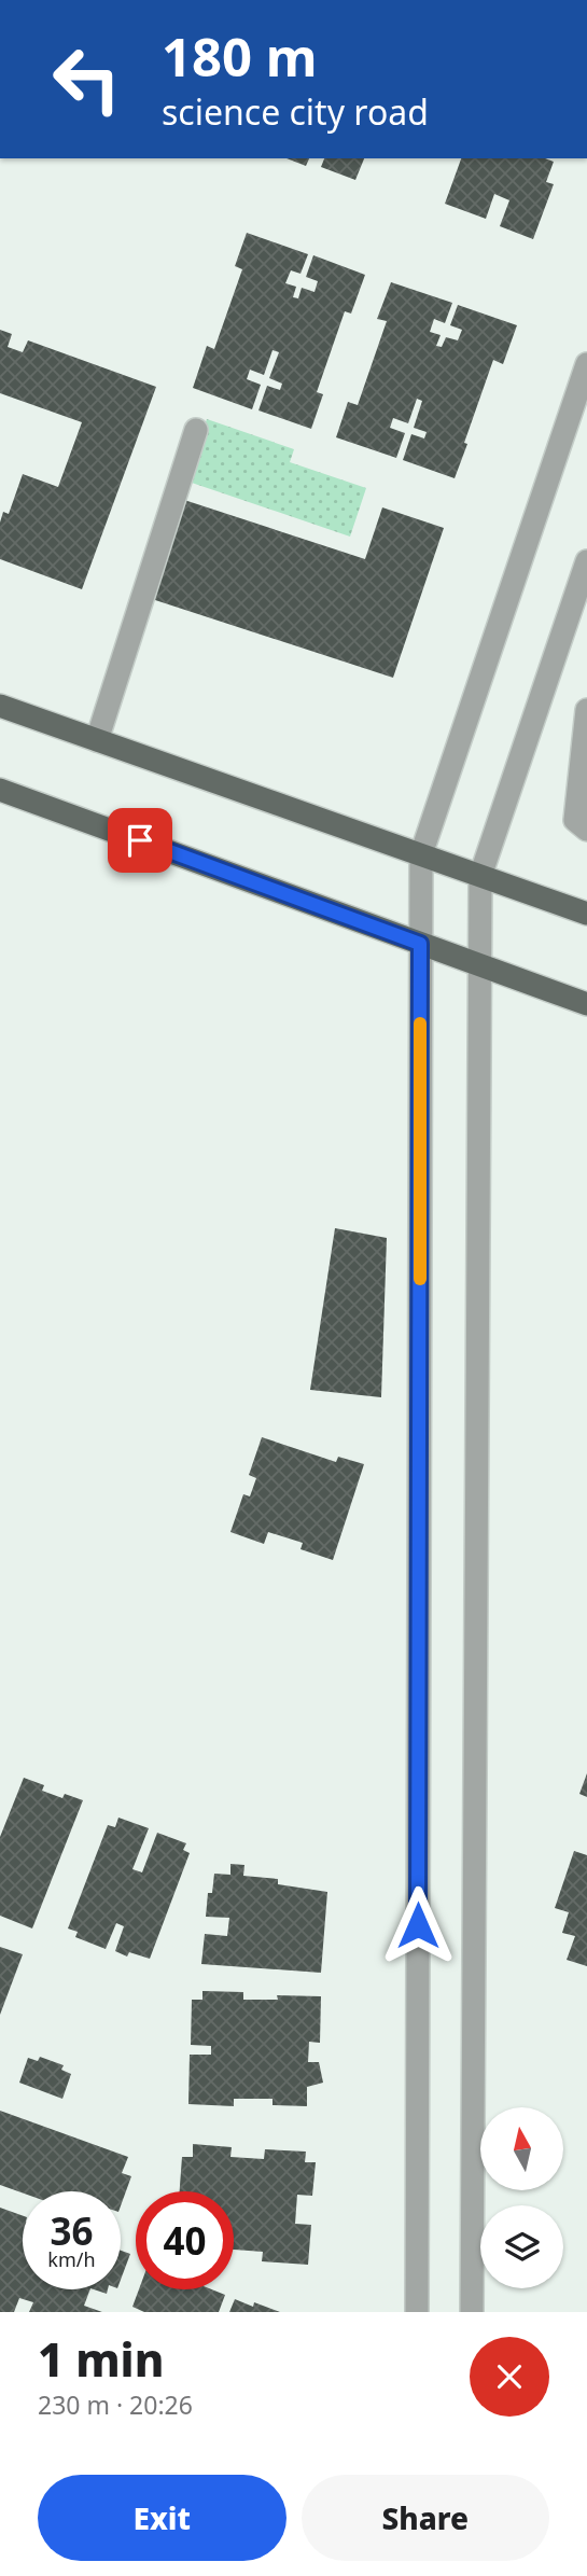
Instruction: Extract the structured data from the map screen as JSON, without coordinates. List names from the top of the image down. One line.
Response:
{"north":"top","page":{"turn":["180 m","science city road"],"speed":"36 km/h","limit":"40","heading":["1 min","230 m · 20:26"],"buttons":["Exit","Share"]}}
